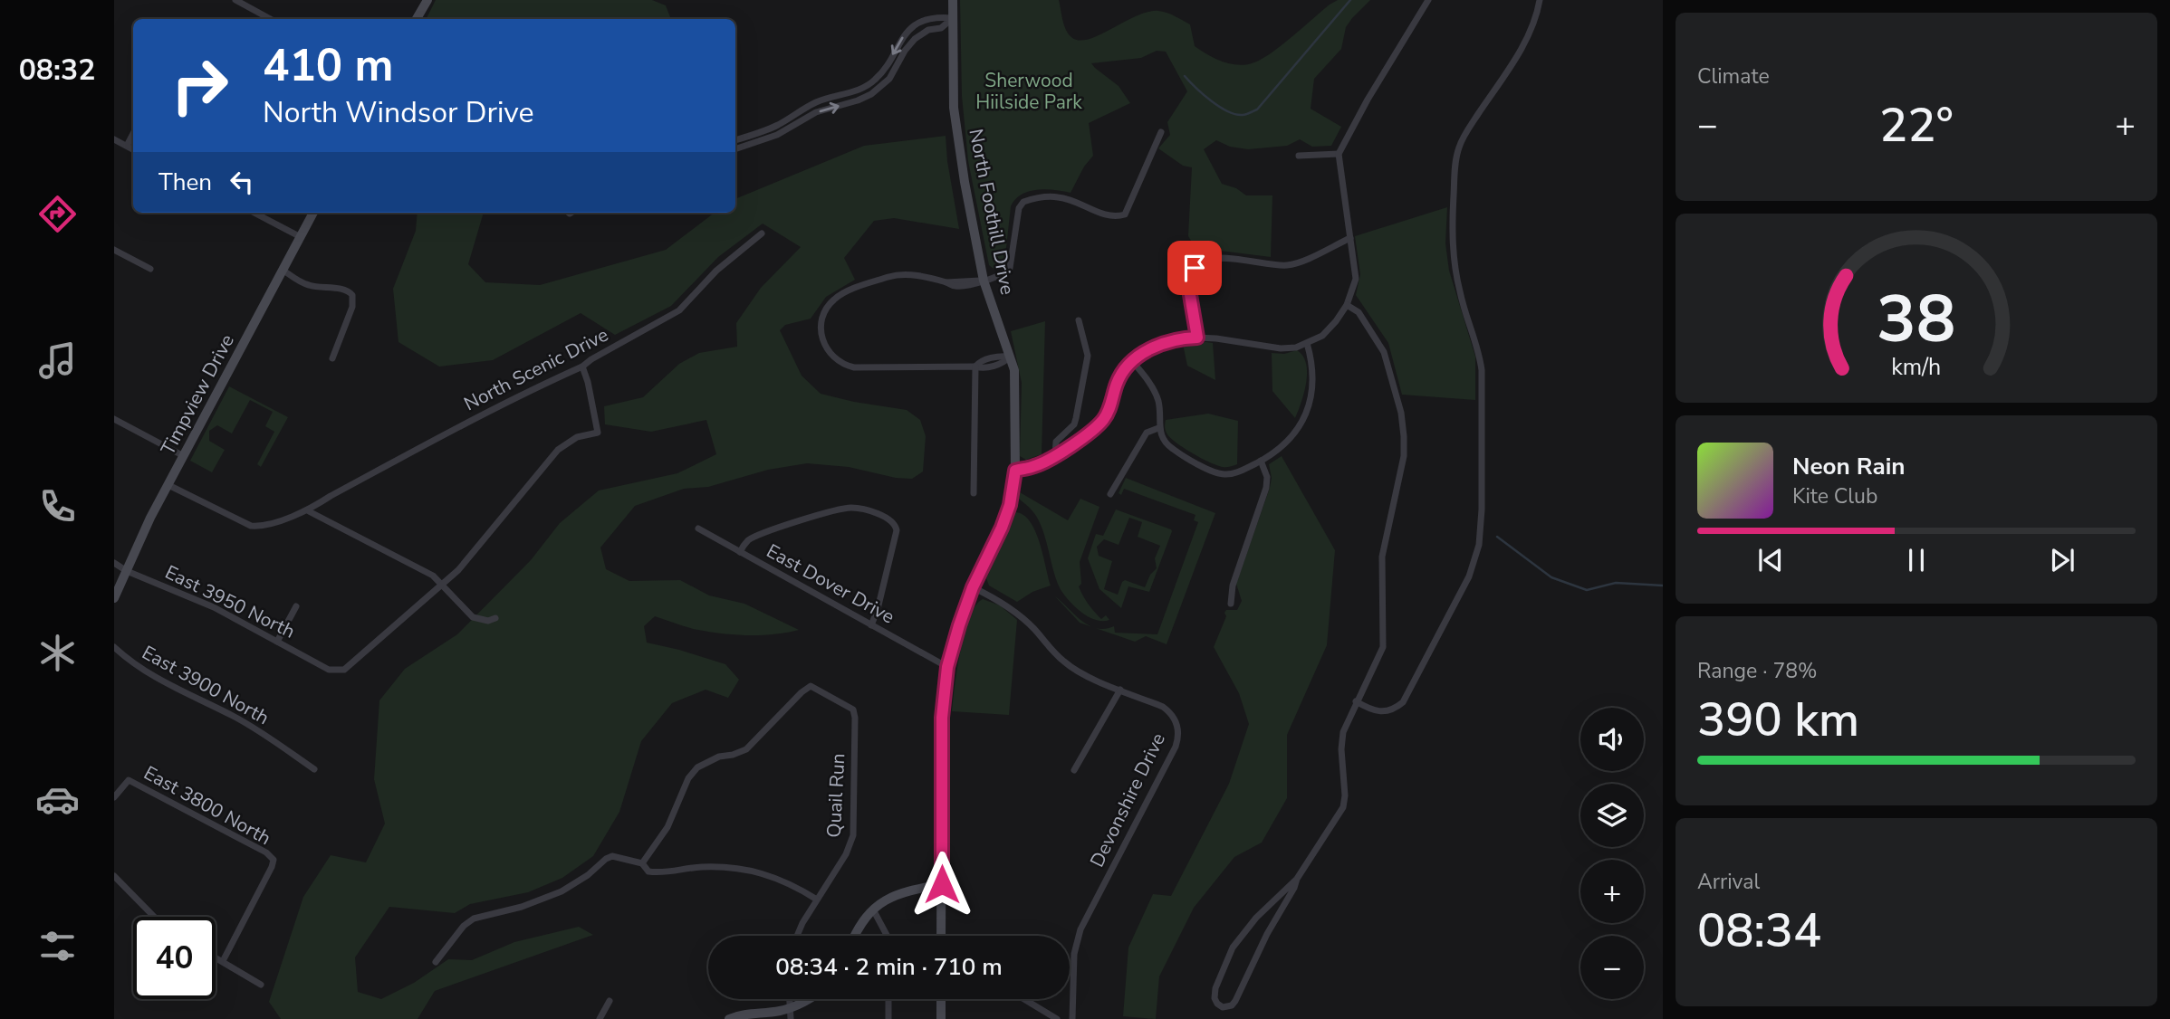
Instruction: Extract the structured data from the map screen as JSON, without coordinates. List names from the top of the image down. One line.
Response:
{"streets":{"street":["North Foothill Drive","North Scenic Drive","Timpview Drive","East Dover Drive","East 3950 North","East 3900 North","Quail Run","Devonshire Drive","East 3800 North"]},"crossings":[["North Foothill Drive","East Dover Drive"],["North Foothill Drive","Devonshire Drive"],["North Scenic Drive","Timpview Drive"],["Timpview Drive","East 3950 North"]],"parks":["Sherwood Hiilside Park"],"page":{"tabs":"08:32","tile":["Climate",["Range · 78%","390 km"],["Arrival","08:34"]],"turn":["410 m","North Windsor Drive"],"heat":["−","22°","+"],"then":"Then","song":["Neon Rain","Kite Club"],"map_buttons":["+","−"],"limit":"40","trip":"08:34 · 2 min · 710 m","gauge":["38","km/h"]}}
